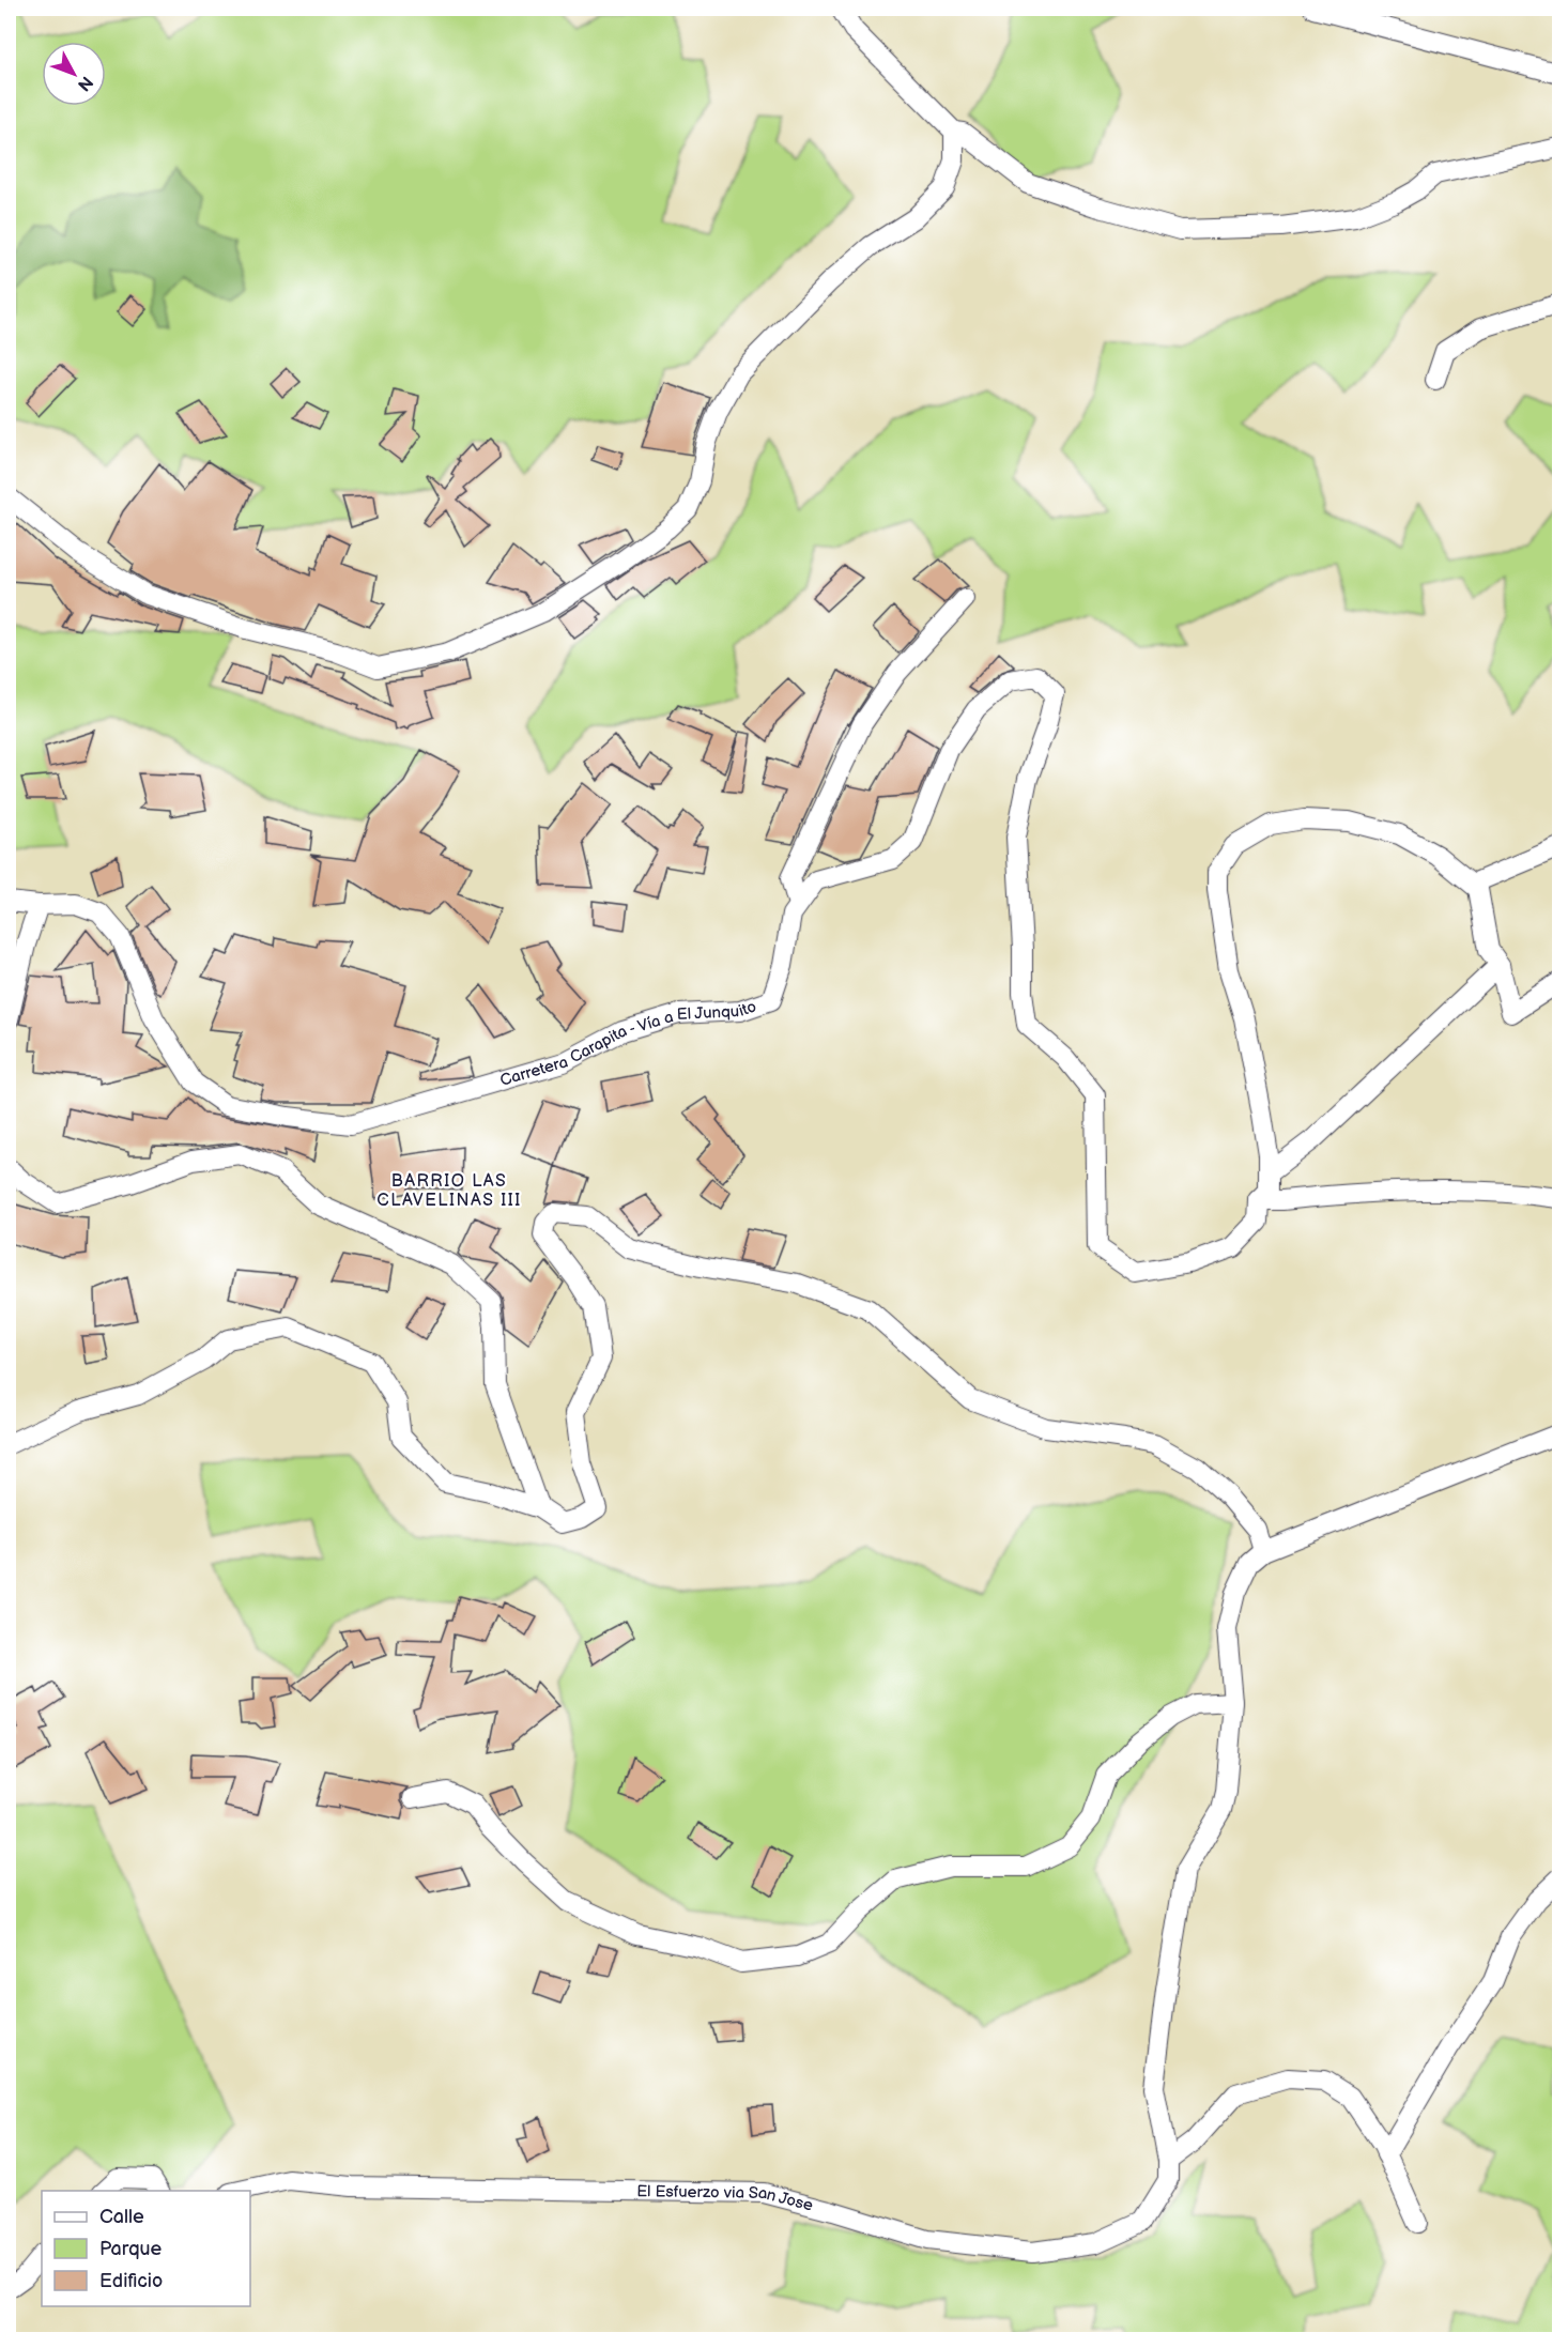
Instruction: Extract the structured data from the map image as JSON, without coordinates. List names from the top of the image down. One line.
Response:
{"streets":{"street":["Carretera Carapita - Vía a El Junquito","El Esfuerzo via San Jose"]},"districts":["BARRIO LAS CLAVELINAS III"],"legend":["Calle","Parque","Edificio"],"north":"bottom right"}
